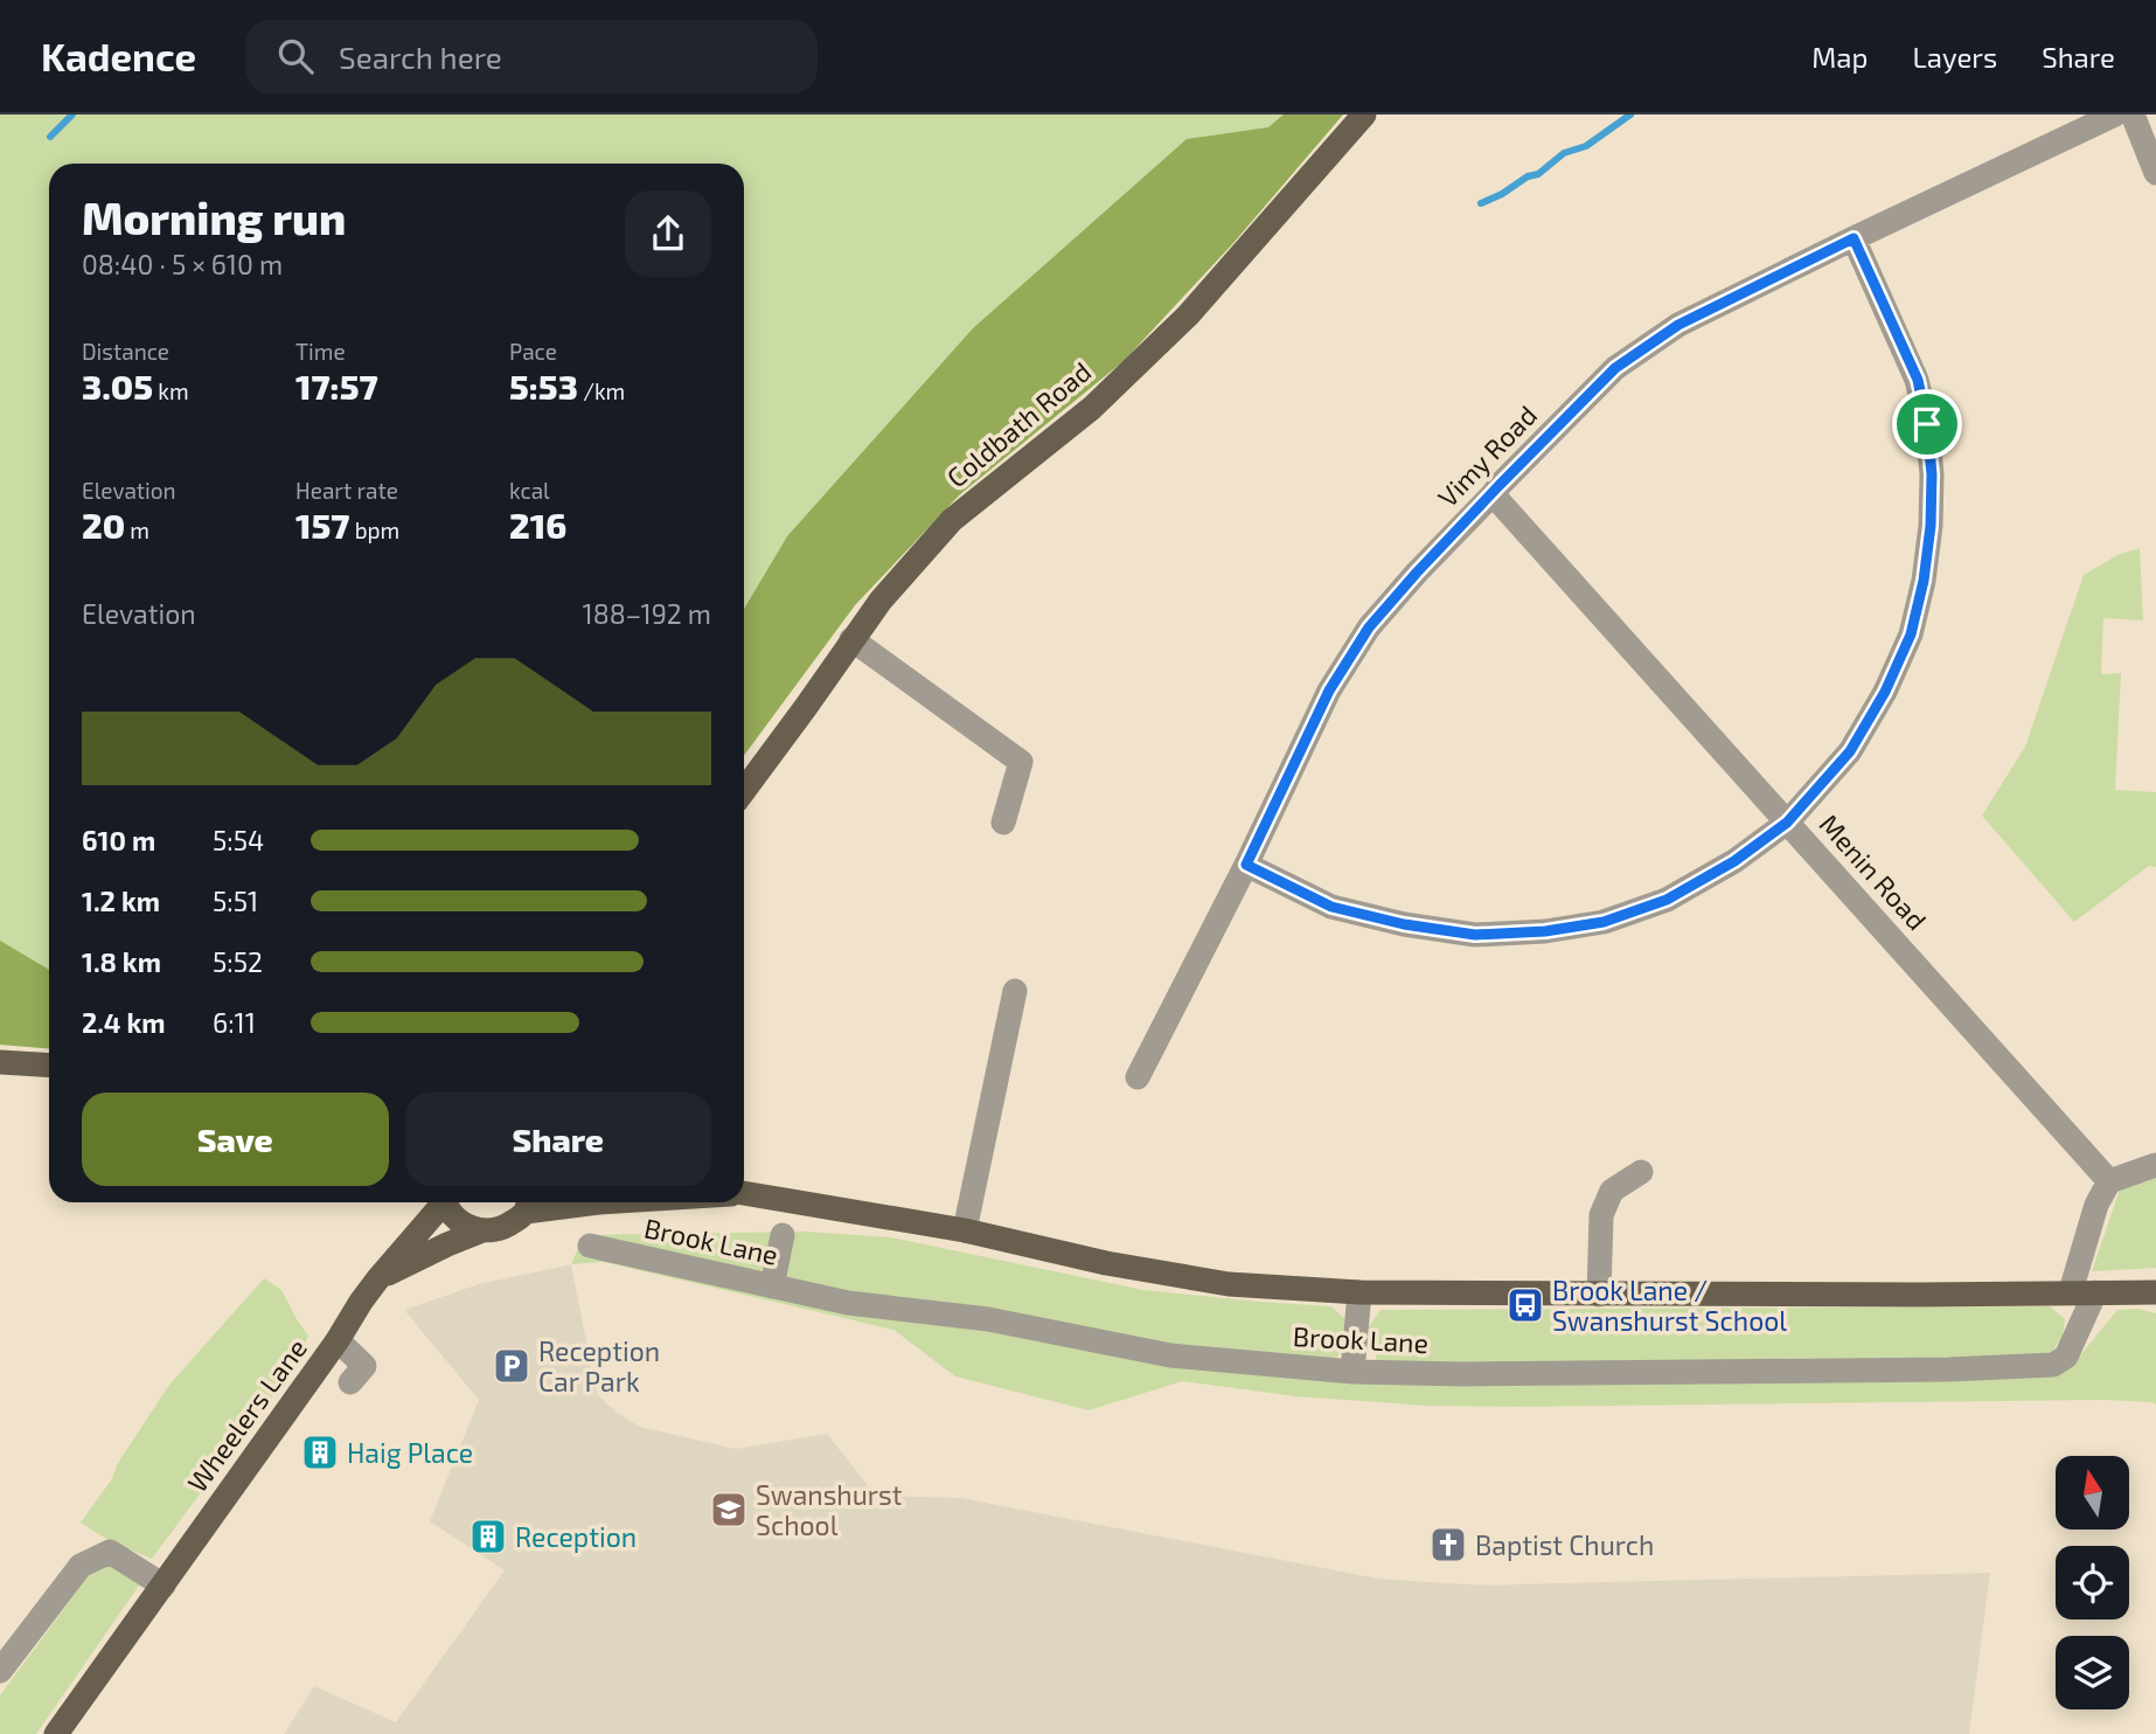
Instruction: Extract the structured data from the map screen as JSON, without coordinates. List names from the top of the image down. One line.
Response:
{"streets":{"main road":["Coldbath Road","Brook Lane","Wheelers Lane"],"street":["Vimy Road","Menin Road"]},"crossings":[["Vimy Road","Menin Road"],["Brook Lane","Wheelers Lane"]],"places":{"bus stop":["Brook Lane / Swanshurst School"],"parking":["Reception Car Park"],"building":["Haig Place","Reception"],"school or university":["Swanshurst School"],"church":["Baptist Church"]},"north":"top","page":{"header":"Kadence","search":"Search here","nav":["Map","Layers","Share"],"heading":["Morning run","08:40 · 5 × 610 m"],"stats":[["Distance","3.05 km"],["Time","17:57"],["Pace","5:53 /km"],["Elevation","20 m"],["Heart rate","157 bpm"],["kcal","216"]],"chart":["Elevation","188–192 m"],"list":[{"name":"610 m","note":"5:54"},{"name":"1.2 km","note":"5:51"},{"name":"1.8 km","note":"5:52"},{"name":"2.4 km","note":"6:11"}],"buttons":["Save","Share"]}}
